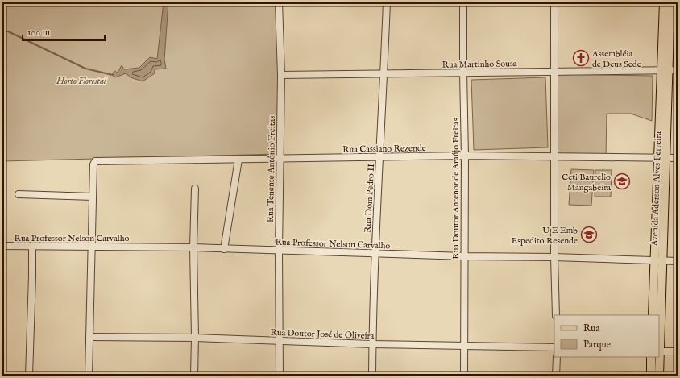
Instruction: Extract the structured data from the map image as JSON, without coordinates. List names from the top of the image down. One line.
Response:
{"streets":{"main road":["Avenida Aderson Alves Ferreira"],"street":["Rua Martinho Sousa","Rua Cassiano Rezende","Rua Tenente Antônio Freitas","Rua Doutor Antenor de Araújo Freitas","Rua Dom Pedro II","Rua Professor Nelson Carvalho","Rua Doutor José de Oliveira"]},"crossings":[["Rua Martinho Sousa","Rua Tenente Antônio Freitas"],["Rua Martinho Sousa","Rua Doutor Antenor de Araújo Freitas"],["Rua Martinho Sousa","Avenida Aderson Alves Ferreira"],["Rua Martinho Sousa","Rua Dom Pedro II"],["Rua Cassiano Rezende","Rua Tenente Antônio Freitas"],["Rua Cassiano Rezende","Rua Doutor Antenor de Araújo Freitas"],["Rua Cassiano Rezende","Avenida Aderson Alves Ferreira"],["Rua Cassiano Rezende","Rua Dom Pedro II"],["Rua Tenente Antônio Freitas","Rua Professor Nelson Carvalho"],["Rua Tenente Antônio Freitas","Rua Doutor José de Oliveira"],["Rua Doutor Antenor de Araújo Freitas","Rua Professor Nelson Carvalho"],["Rua Doutor Antenor de Araújo Freitas","Rua Doutor José de Oliveira"],["Avenida Aderson Alves Ferreira","Rua Professor Nelson Carvalho"],["Rua Dom Pedro II","Rua Professor Nelson Carvalho"],["Rua Dom Pedro II","Rua Doutor José de Oliveira"]],"parks":["Horto Florestal"],"places":{"church":["Assembléia de Deus Sede"],"school or university":["Ceti Baurelio Mangabeira","U E Emb Espedito Resende"]},"legend":["Rua","Parque"],"scale_bar":"100 m"}
